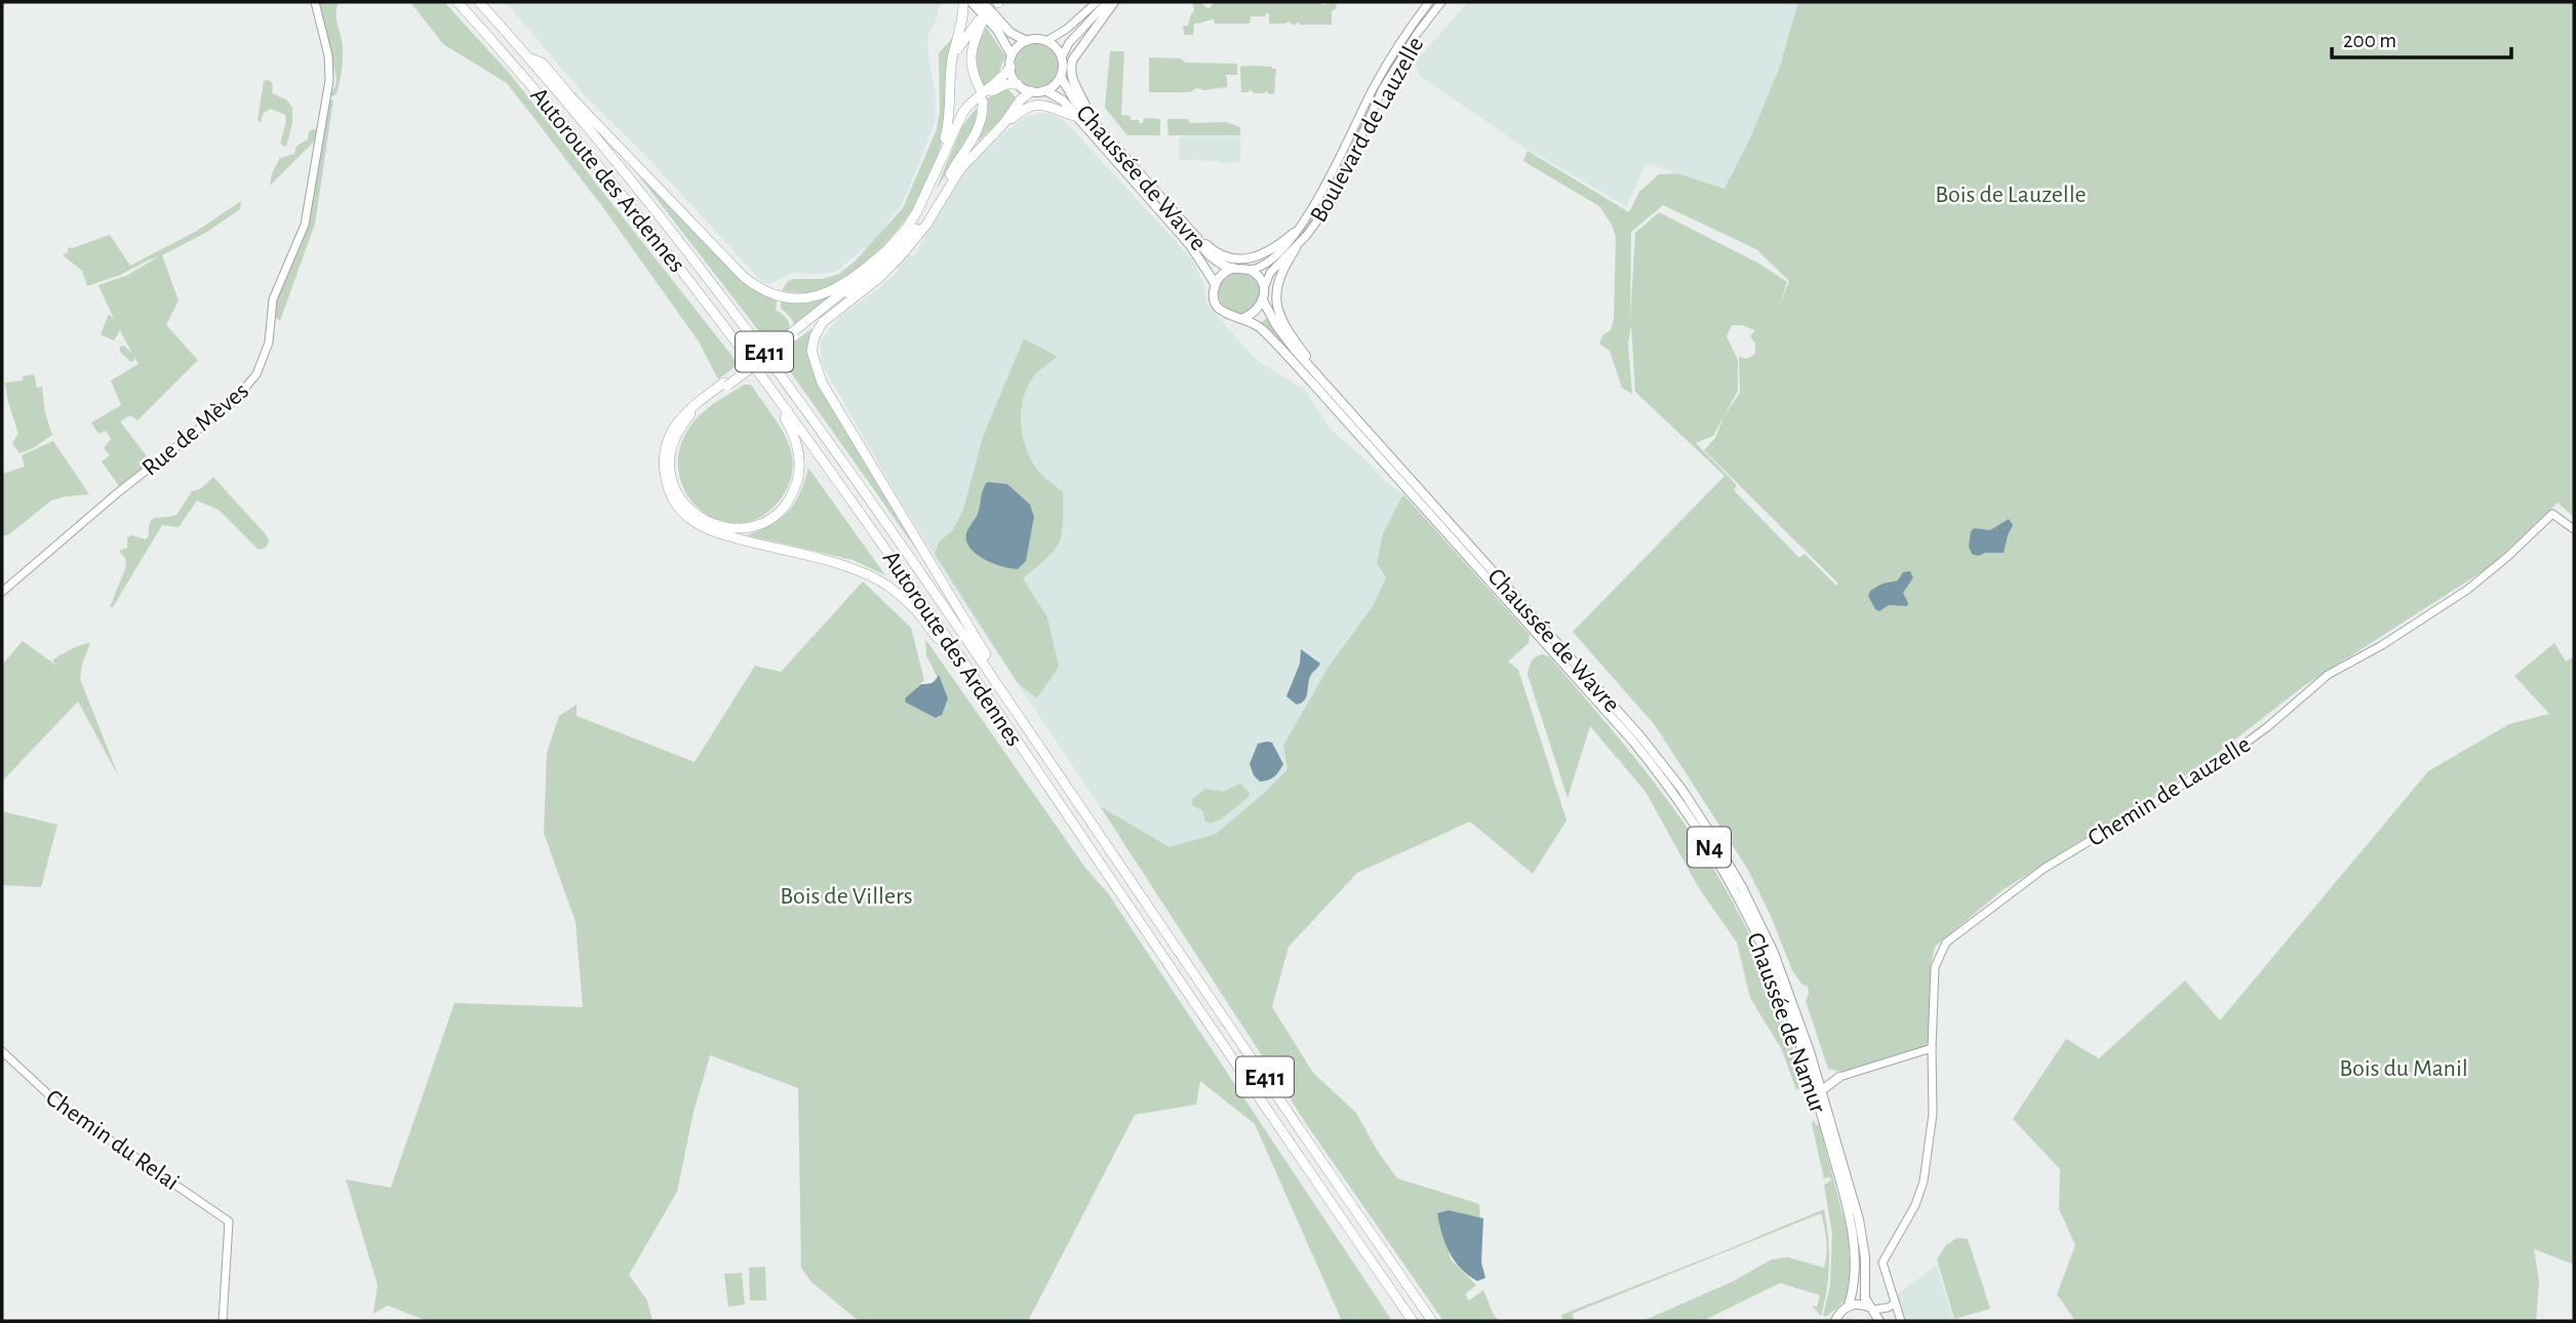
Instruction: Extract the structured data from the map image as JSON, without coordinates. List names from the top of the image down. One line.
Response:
{"streets":{"highway":["Autoroute des Ardennes","E411"],"main road":["Chaussée de Wavre","N4","Chaussée de Namur"],"street":["Boulevard de Lauzelle","Rue de Mèves","Chemin de Lauzelle","Chemin du Relai"]},"crossings":[["Boulevard de Lauzelle","Chaussée de Wavre"],["Chaussée de Wavre","Chaussée de Namur"]],"parks":["Bois de Lauzelle","Bois de Villers","Bois du Manil"],"scale_bar":"200 m"}
